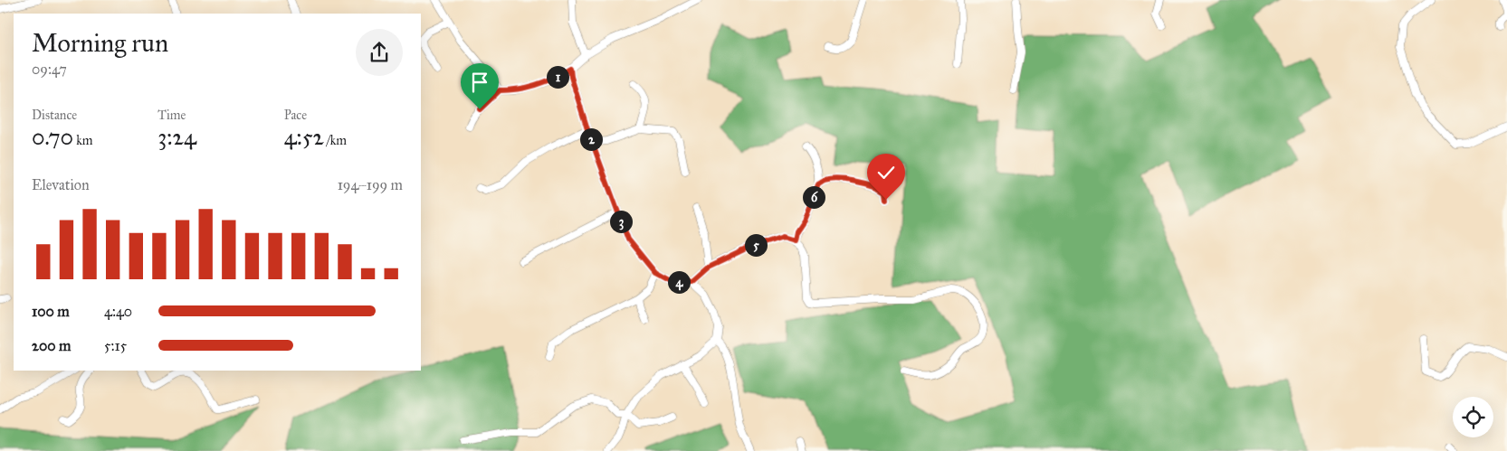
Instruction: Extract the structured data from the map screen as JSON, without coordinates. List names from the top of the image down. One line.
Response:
{"page":{"heading":["Morning run","09:47"],"pins":["1","2","6","3","5","4"],"stats":[["Distance","0.70 km"],["Time","3:24"],["Pace","4:52 /km"]],"chart":["Elevation","194–199 m"],"list":[{"name":"100 m","note":"4:40"},{"name":"200 m","note":"5:15"}]}}
